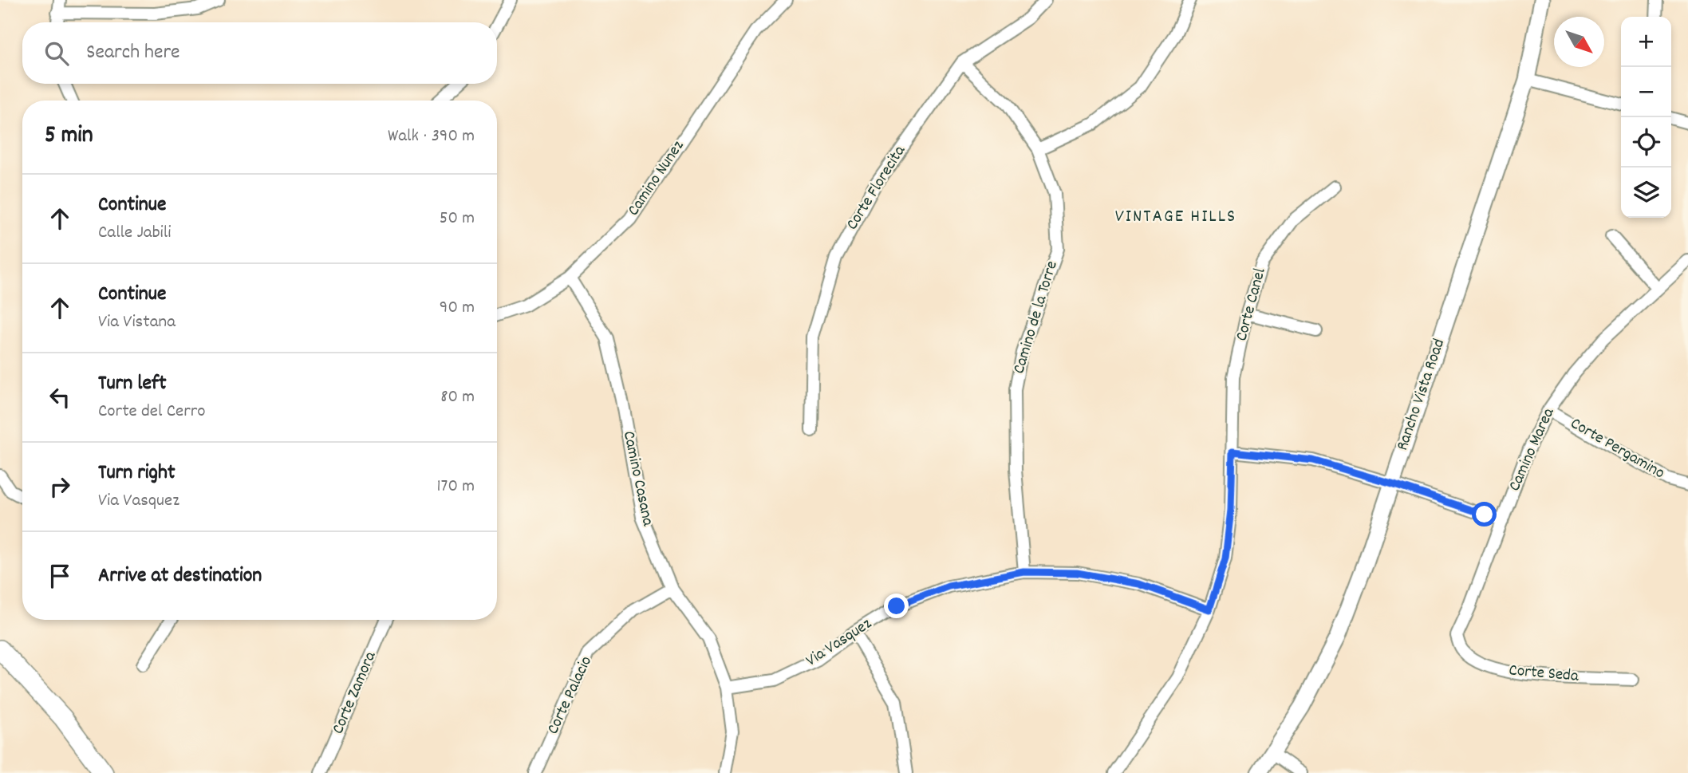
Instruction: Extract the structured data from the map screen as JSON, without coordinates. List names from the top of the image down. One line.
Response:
{"streets":{"main road":["Rancho Vista Road"],"street":["Camino Nunez","Corte Florecita","Corte Canel","Camino de la Torre","Corte Pergamino","Camino Marea","Camino Casana","Via Vasquez","Corte Seda","Corte Zamora","Corte Palacio"]},"crossings":[["Camino Nunez","Camino Casana"],["Corte Florecita","Camino de la Torre"],["Corte Canel","Via Vasquez"],["Camino de la Torre","Via Vasquez"],["Corte Pergamino","Camino Marea"],["Camino Marea","Corte Seda"],["Camino Casana","Via Vasquez"],["Camino Casana","Corte Palacio"]],"districts":["VINTAGE HILLS"],"north":"bottom right","page":{"map_buttons":["+","−"],"search":"Search here","heading":["5 min","Walk · 390 m"],"list":[["Continue","Calle Jabili","50 m"],["Continue","Via Vistana","90 m"],["Turn left","Corte del Cerro","80 m"],["Turn right","Via Vasquez","170 m"],"Arrive at destination"]}}
